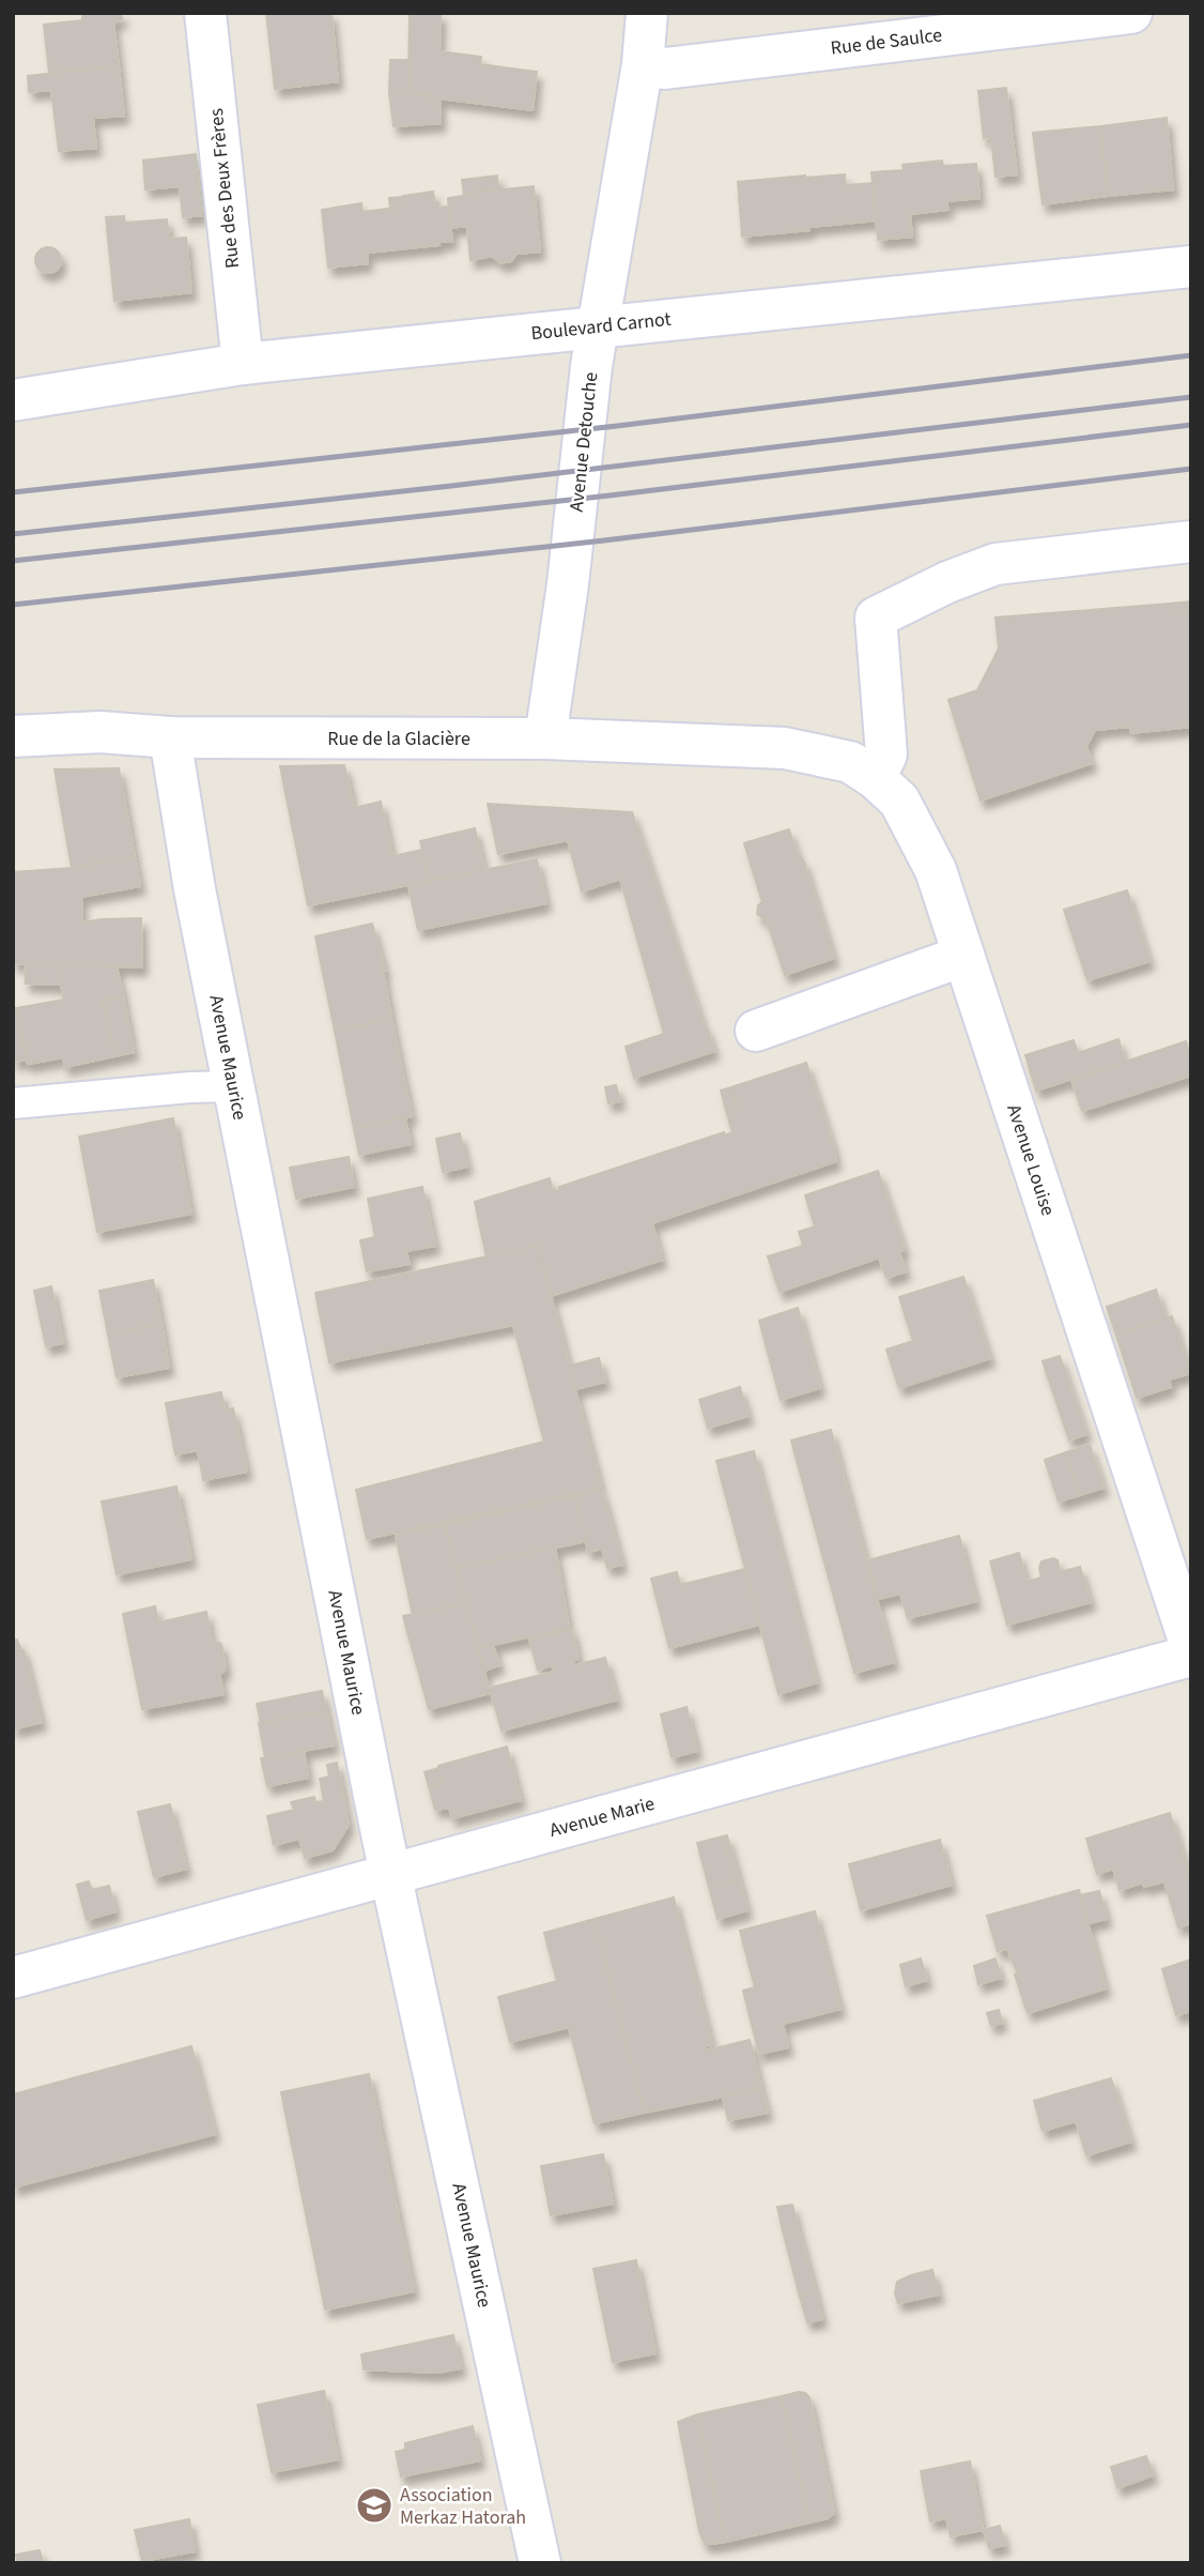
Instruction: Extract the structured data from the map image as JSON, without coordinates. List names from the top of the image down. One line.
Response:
{"streets":{"street":["Rue de Saulce","Rue des Deux Frères","Boulevard Carnot","Avenue Detouche","Rue de la Glacière","Avenue Maurice","Avenue Louise","Avenue Marie"]},"crossings":[["Rue de Saulce","Avenue Detouche"],["Rue des Deux Frères","Boulevard Carnot"],["Boulevard Carnot","Avenue Detouche"],["Avenue Detouche","Rue de la Glacière"],["Rue de la Glacière","Avenue Maurice"],["Rue de la Glacière","Avenue Louise"],["Avenue Maurice","Avenue Marie"]],"places":{"school or university":["Association Merkaz Hatorah"]}}
